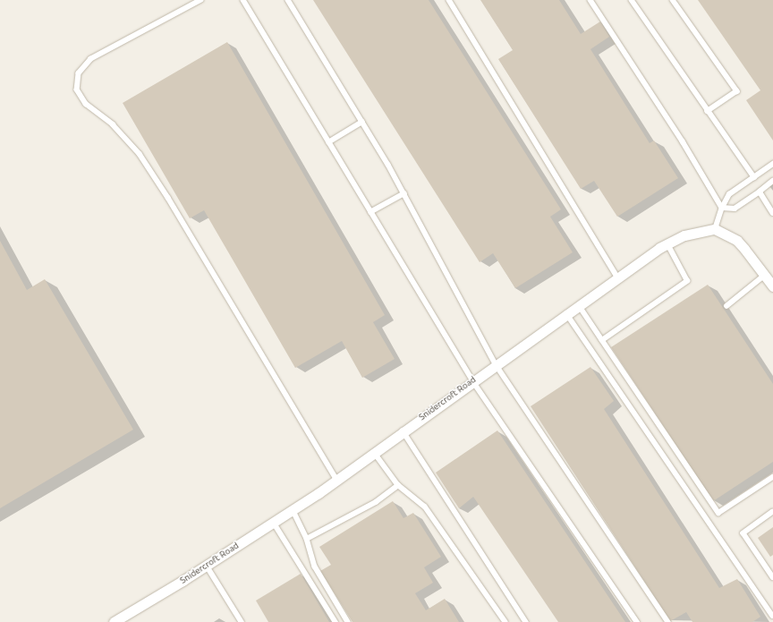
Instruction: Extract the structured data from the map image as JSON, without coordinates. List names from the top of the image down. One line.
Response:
{"streets":{"street":["Snidercroft Road"]}}
